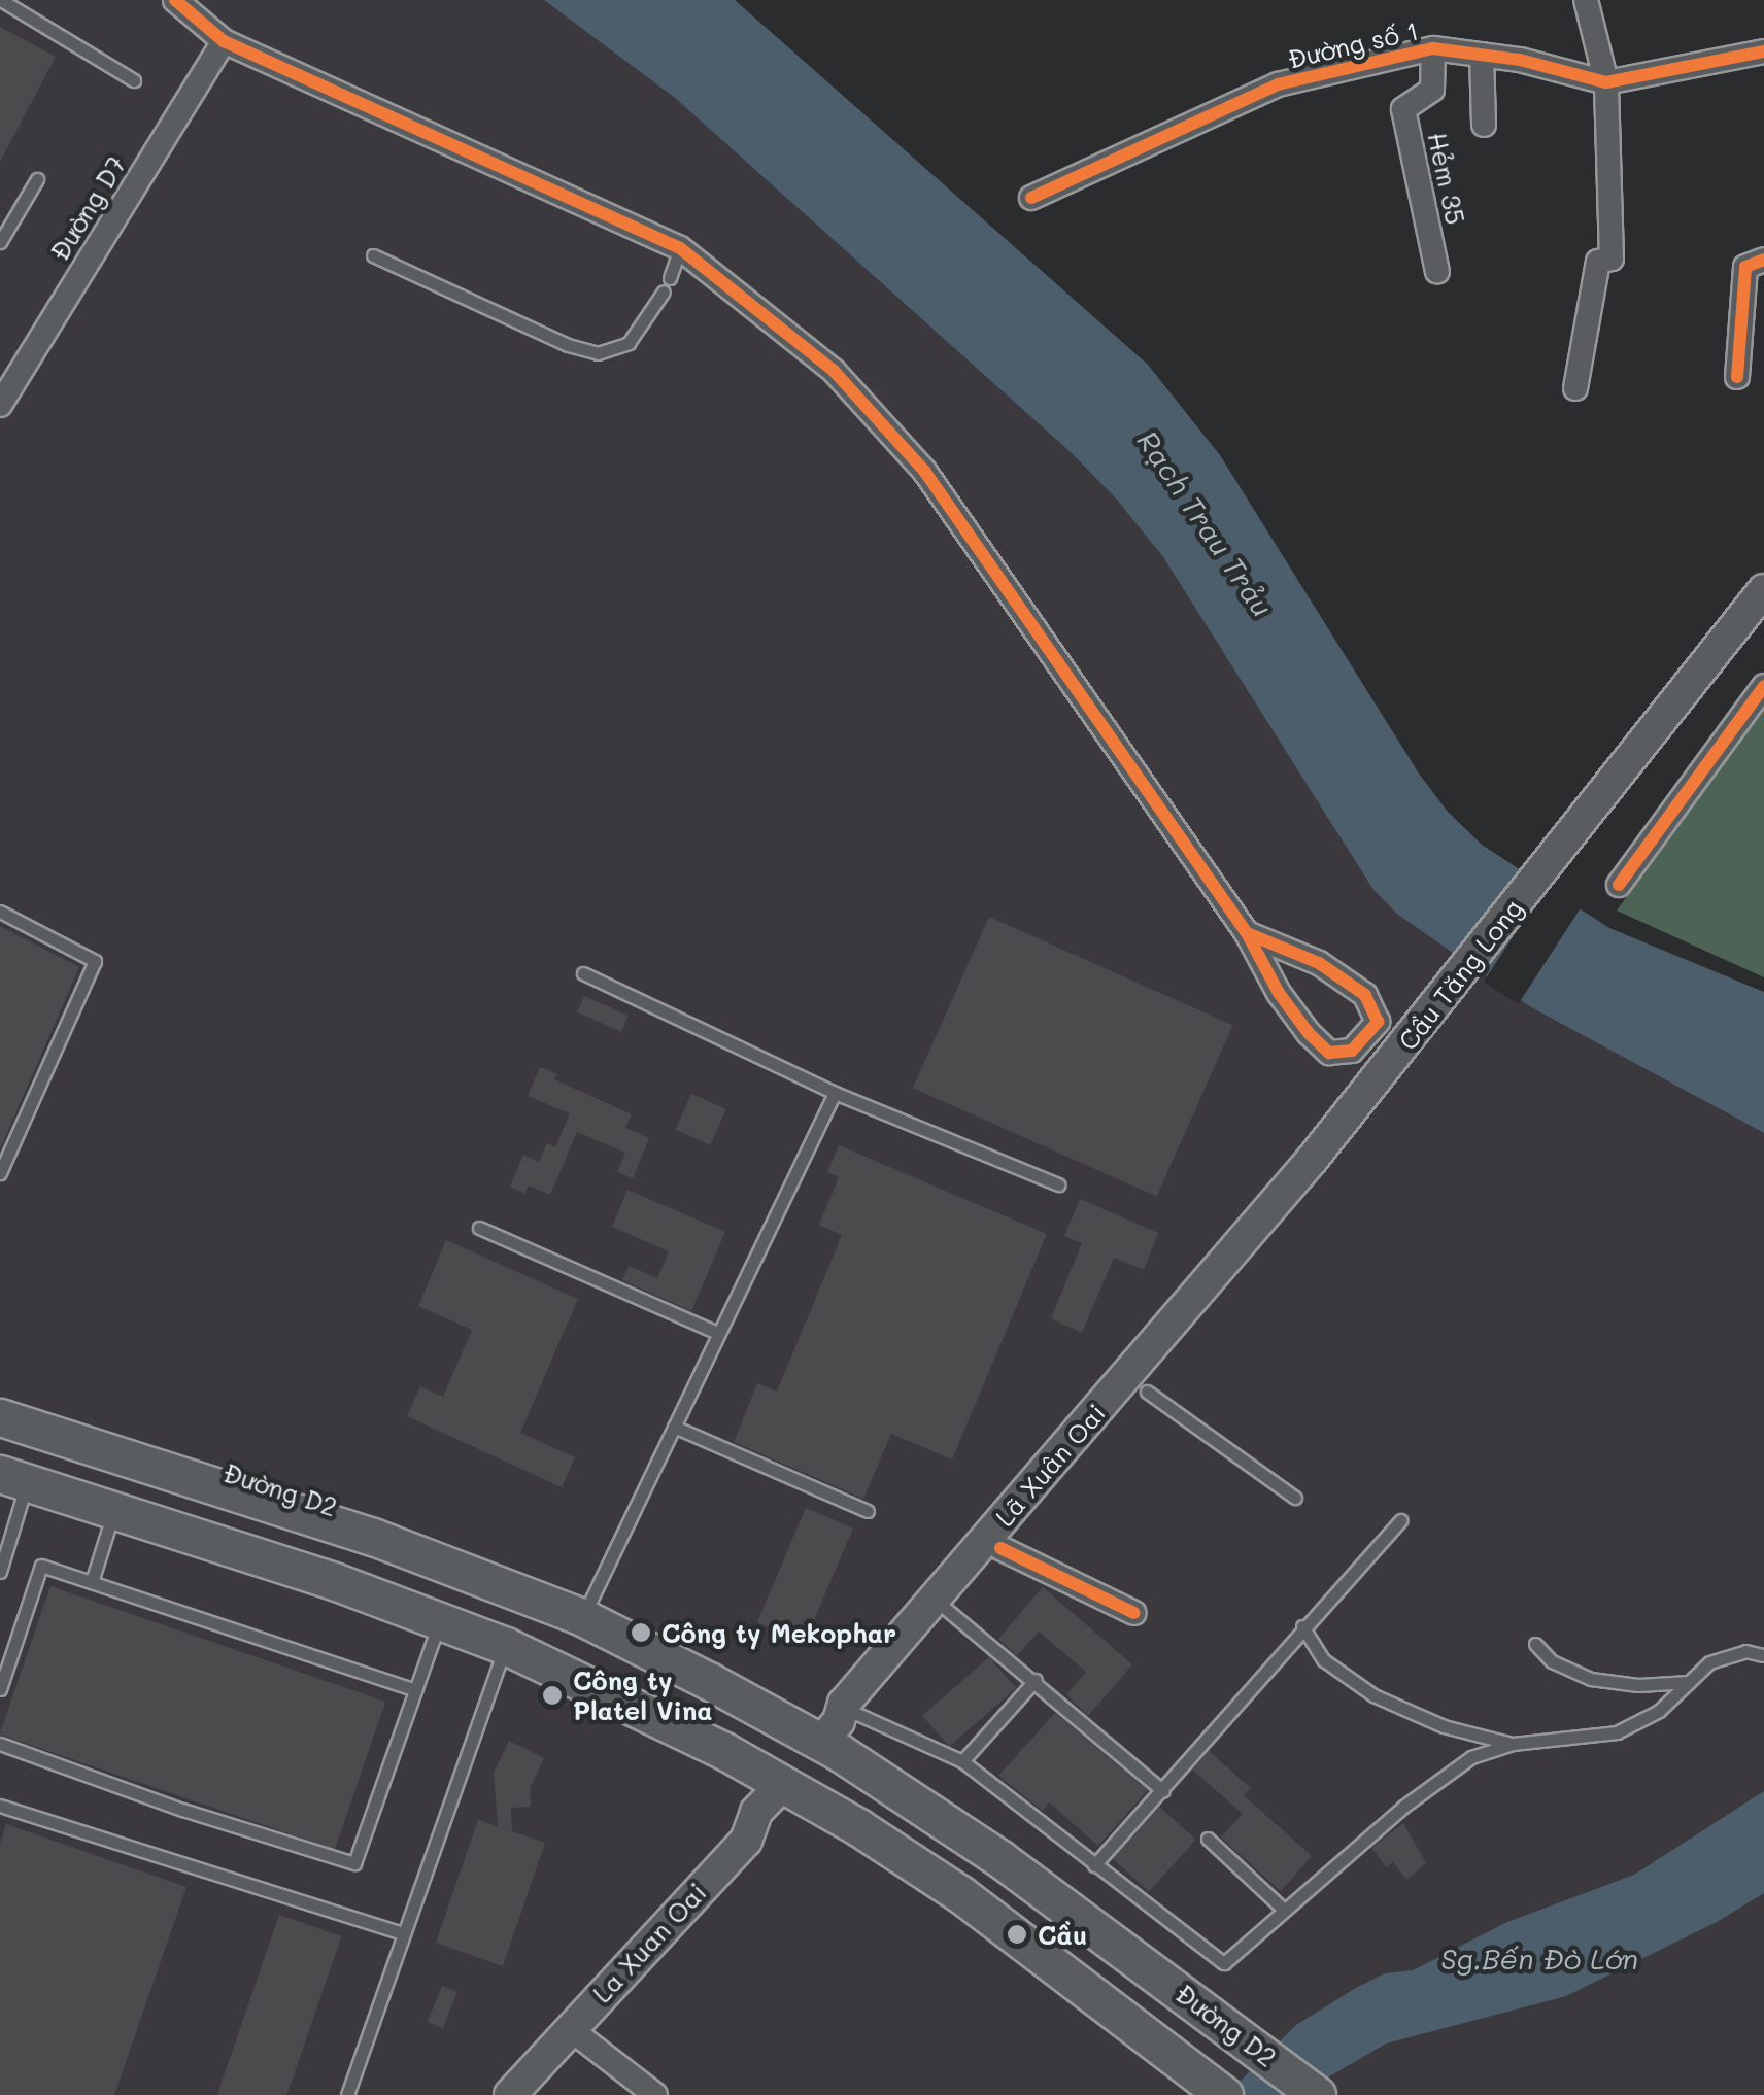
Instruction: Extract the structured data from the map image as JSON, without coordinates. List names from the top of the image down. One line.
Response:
{"streets":{"main road":["Cầu Tăng Long","Đường D2","La Xuan Oai"],"street":["Đường số 1","Hẻm 35","Đường D7"],"cycle path":["Lã Xuân Oai"]},"crossings":[["Đường số 1","Hẻm 35"],["Cầu Tăng Long","Đường D2"]],"water":["Rạch Trau Trảu","Sg.Bến Đò Lớn"],"places":["Công ty Mekophar","Công ty Platel Vina","Cầu"]}
